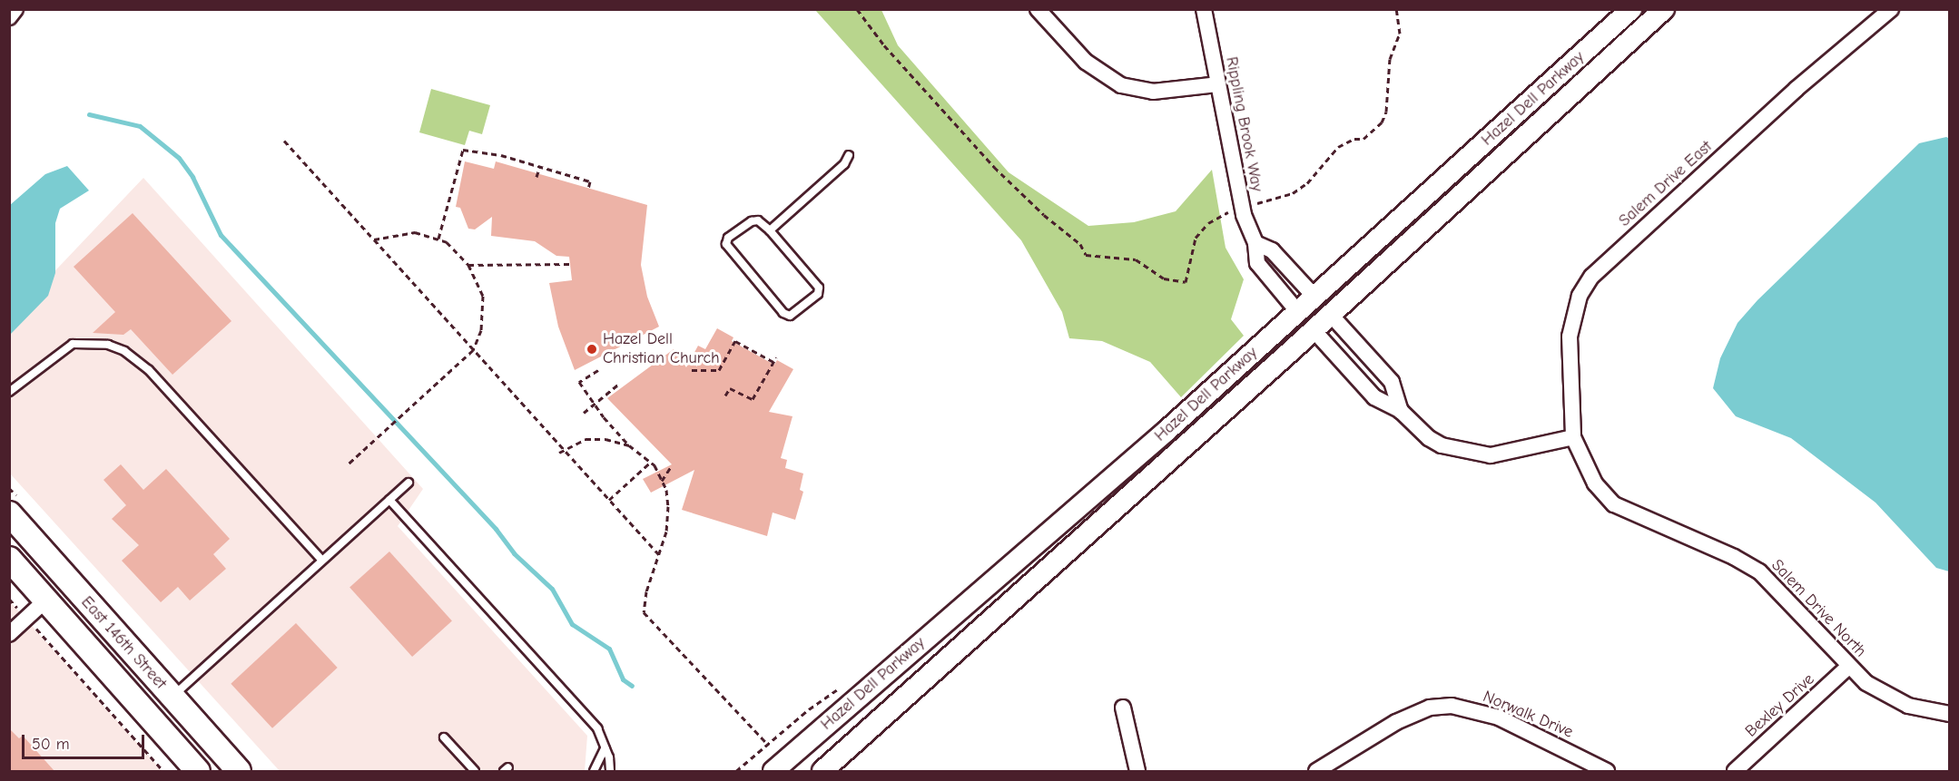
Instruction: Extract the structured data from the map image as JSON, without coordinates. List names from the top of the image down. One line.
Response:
{"streets":{"main road":["Hazel Dell Parkway","East 146th Street"],"street":["Rippling Brook Way","Salem Drive East","Salem Drive North","Bexley Drive","Norwalk Drive"]},"crossings":[["Hazel Dell Parkway","Rippling Brook Way"],["Salem Drive East","Salem Drive North"],["Salem Drive North","Bexley Drive"]],"places":["Hazel Dell Christian Church"],"scale_bar":"50 m"}
